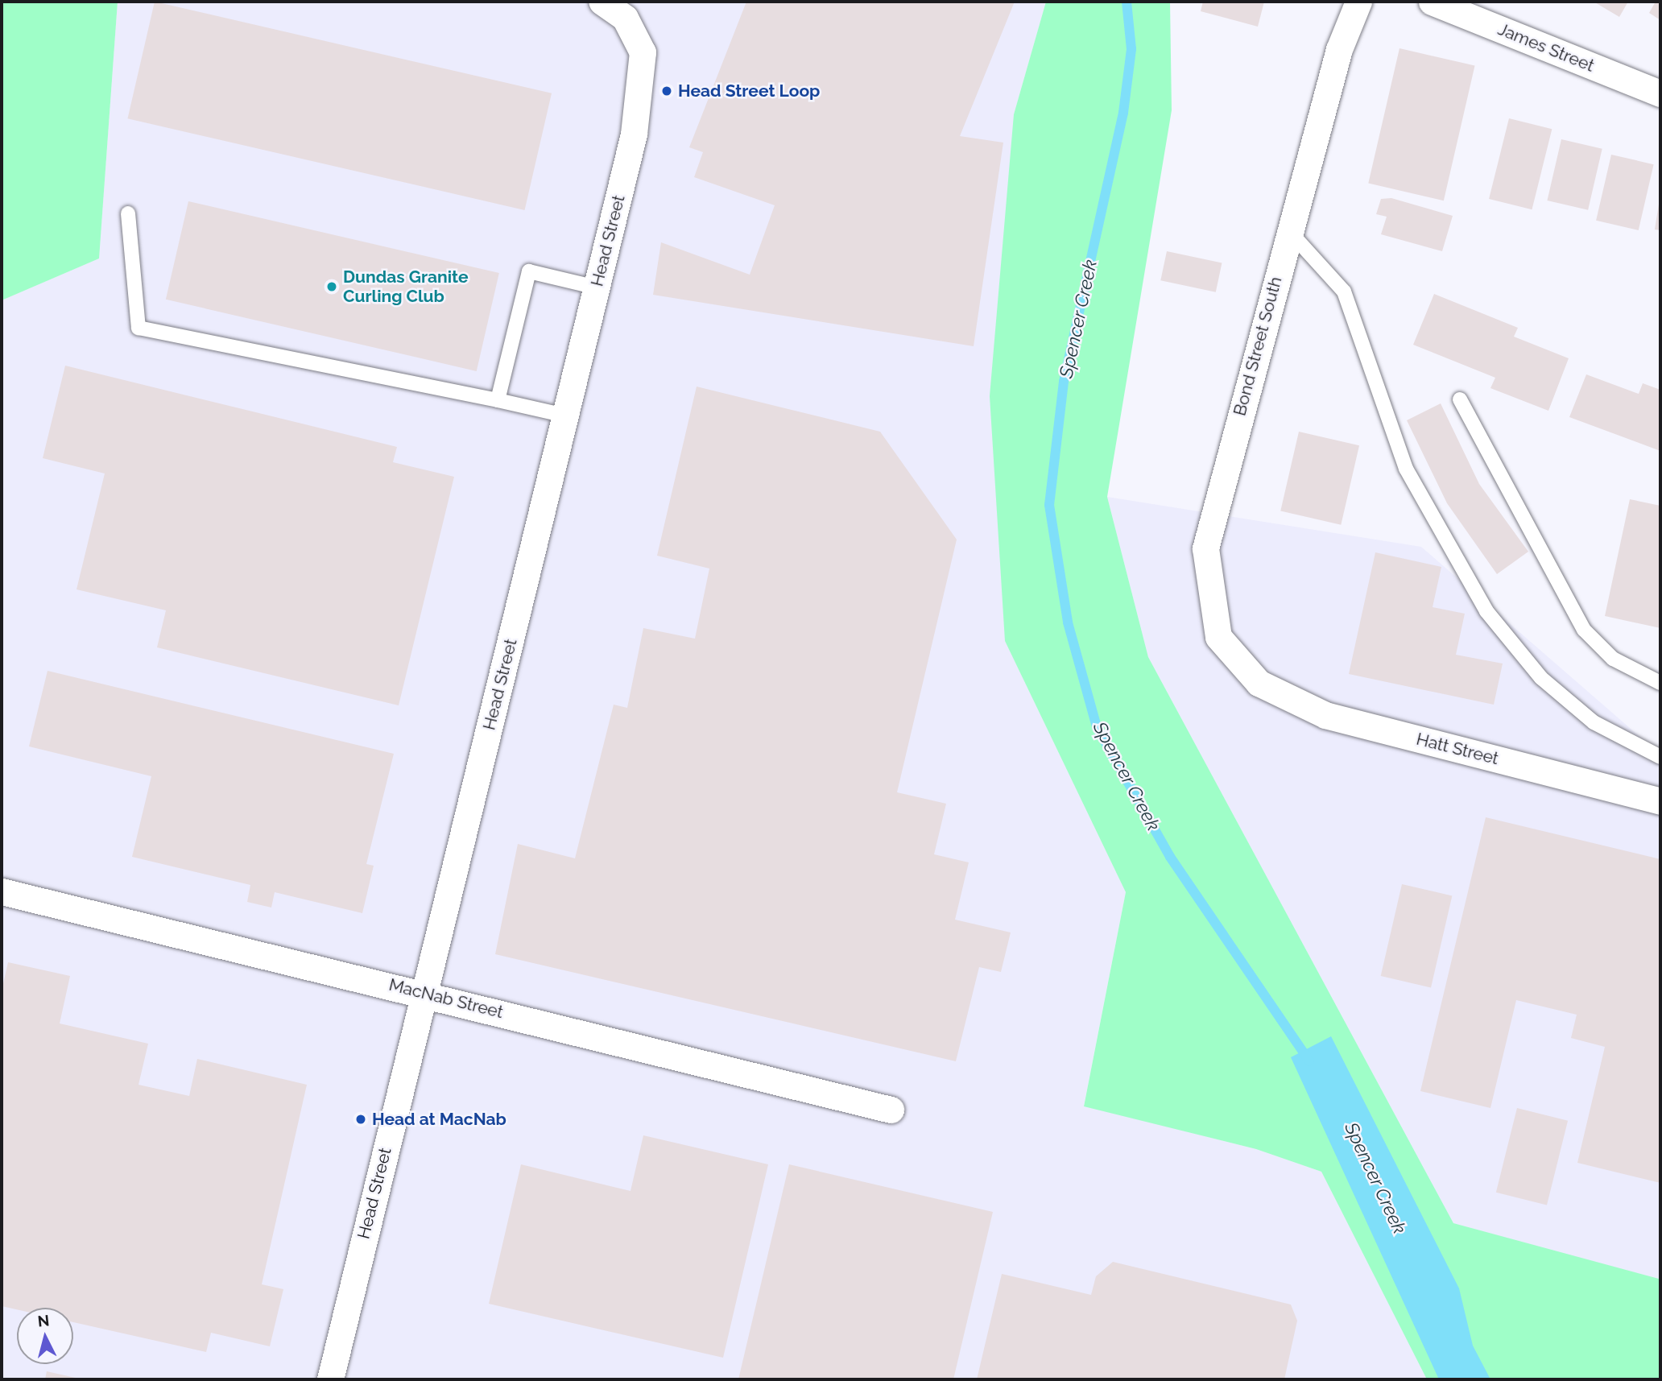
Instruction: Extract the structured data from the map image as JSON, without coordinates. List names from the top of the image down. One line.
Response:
{"streets":{"street":["James Street","Head Street","Bond Street South","Hatt Street","MacNab Street"]},"crossings":[["Head Street","MacNab Street"],["Bond Street South","Hatt Street"]],"water":["Spencer Creek"],"places":["Head Street Loop","Dundas Granite Curling Club","Head at MacNab"],"north":"top"}
